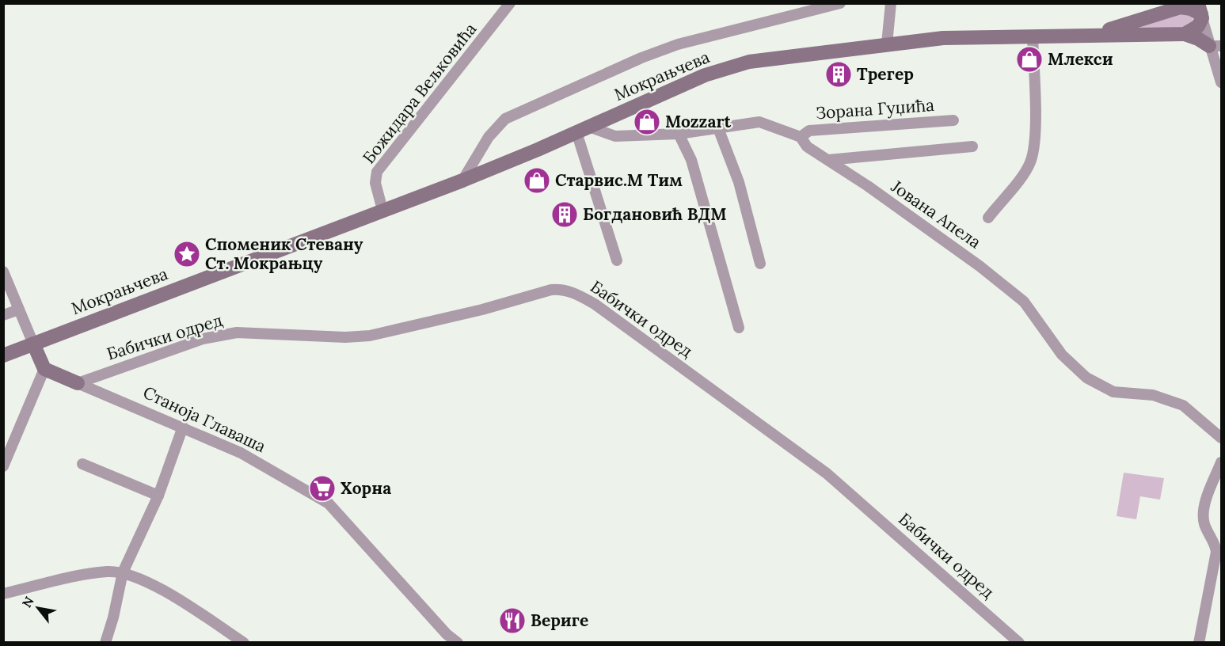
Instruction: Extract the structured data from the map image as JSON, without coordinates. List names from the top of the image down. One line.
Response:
{"streets":{"street":["Мокрањчева","Божидара Вељковића","Зорана Гуџића","Јована Апела","Бабички одред","Станоја Главаша"]},"crossings":[["Мокрањчева","Божидара Вељковића"],["Мокрањчева","Јована Апела"],["Зорана Гуџића","Јована Апела"],["Бабички одред","Станоја Главаша"]],"places":{"shop":["Млекси","Mozzart","Старвис.М Тим"],"building":["Трегер","Богдановић ВДМ"],"place":["Споменик Стевану Ст. Мокрањцу"],"supermarket":["Хорна"],"restaurant":["Вериге"]},"north":"top left"}
